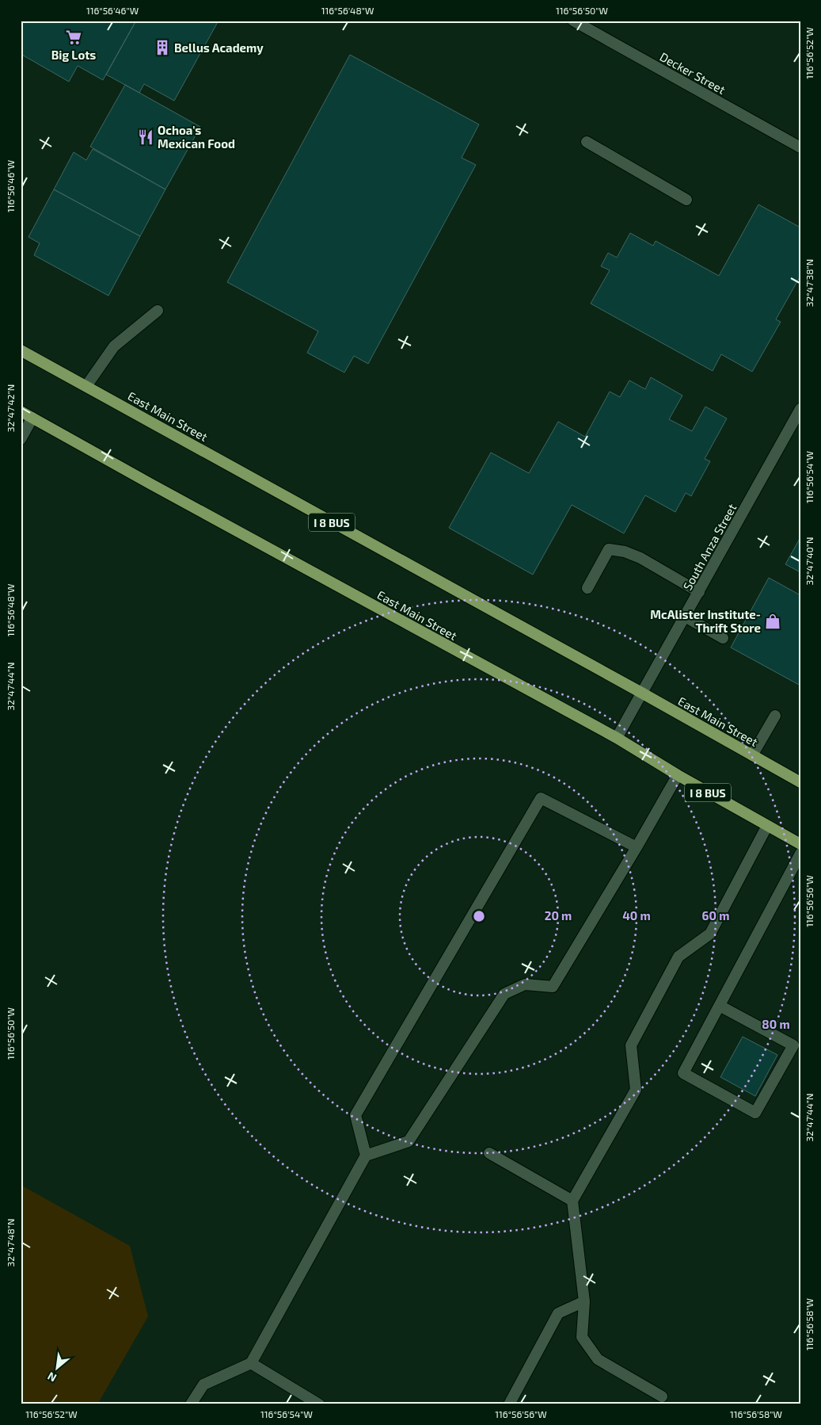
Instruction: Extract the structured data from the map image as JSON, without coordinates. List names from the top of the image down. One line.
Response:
{"streets":{"main road":["East Main Street","I 8 BUS"],"street":["Decker Street","South Anza Street"]},"crossings":[["East Main Street","South Anza Street"]],"places":{"supermarket":["Big Lots"],"building":["Bellus Academy"],"restaurant":["Ochoa's Mexican Food"],"shop":["McAlister Institute- Thrift Store"]},"north":"bottom left","coordinates":["116°56'46\"W","116°56'48\"W","116°56'50\"W","116°56'52\"W","32°47'38\"N","32°47'42\"N","116°56'54\"W","32°47'40\"N","32°47'44\"N","116°56'56\"W","32°47'48\"N","116°56'58\"W"],"rings":["20 m","40 m","60 m","80 m"]}
